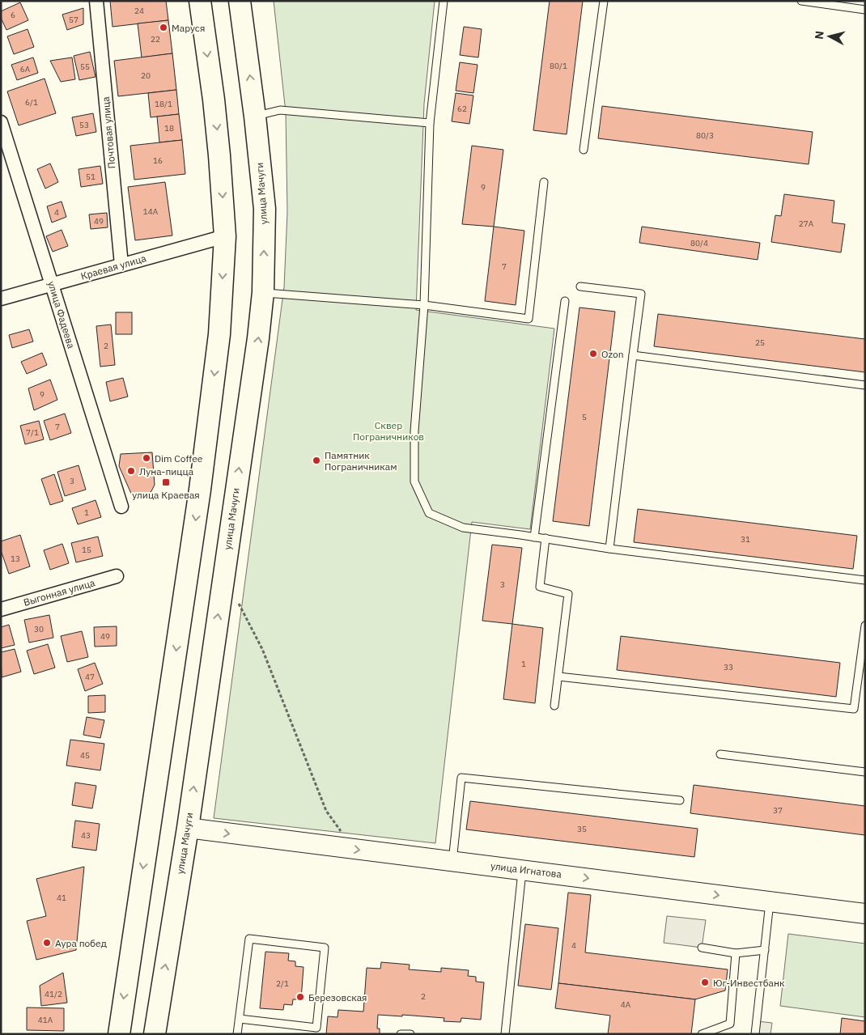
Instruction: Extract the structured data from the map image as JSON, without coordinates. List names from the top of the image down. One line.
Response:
{"streets":{"main road":["улица Мачуги"],"street":["Почтовая улица","Краевая улица","улица Фадеева","Выгонная улица","улица Игнатова"]},"crossings":[["Почтовая улица","Краевая улица"],["улица Мачуги","улица Игнатова"],["Краевая улица","улица Фадеева"]],"one_way":["улица Игнатова"],"parks":["Сквер Пограничников"],"places":{"other":["Маруся","Ozon","Dim Coffee","Памятник Пограничникам","Луна-пицца","Аура побед","Юг-Инвестбанк","Березовская"],"transit":["улица Краевая"]},"house_numbers":["24","6","57","22","80/1","55","6А","20","6/1","18/1","62","53","18","80/3","16","51","9","14А","4","49","27А","80/4","7","25","2","9","5","7","7/1","3","1","31","15","13","3","30","49","1","33","47","45","37","35","43","41","4","2/1","41/2","2","4А","41А"],"north":"left"}
